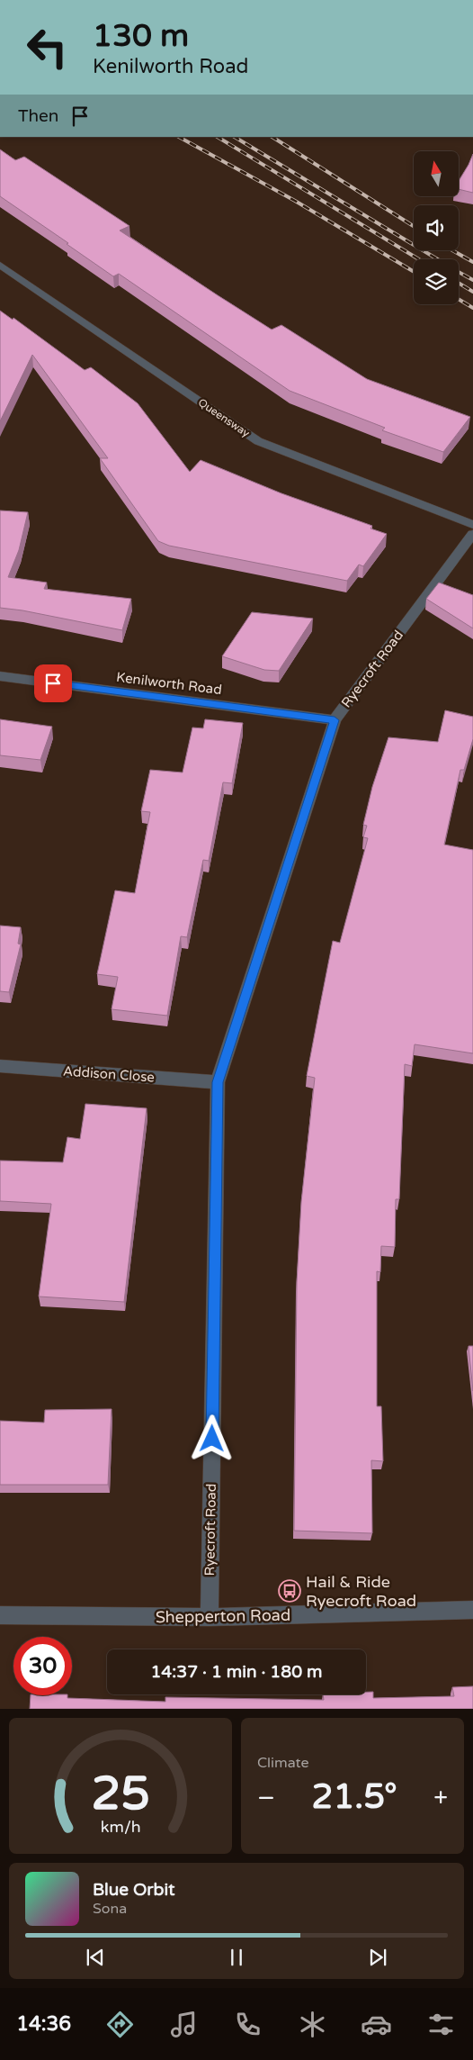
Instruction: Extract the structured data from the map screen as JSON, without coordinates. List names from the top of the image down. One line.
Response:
{"streets":{"street":["Queensway","Ryecroft Road","Kenilworth Road","Addison Close","Shepperton Road"]},"crossings":[["Ryecroft Road","Kenilworth Road"],["Ryecroft Road","Addison Close"],["Ryecroft Road","Shepperton Road"]],"places":{"bus stop":["Hail & Ride Ryecroft Road"]},"north":"top","page":{"turn":["130 m","Kenilworth Road"],"then":"Then","limit":"30","trip":"14:37 · 1 min · 180 m","tile":"Climate","heat":["−","21.5°","+"],"song":["Blue Orbit","Sona"],"tabs":"14:36","gauge":["25","km/h"]}}
